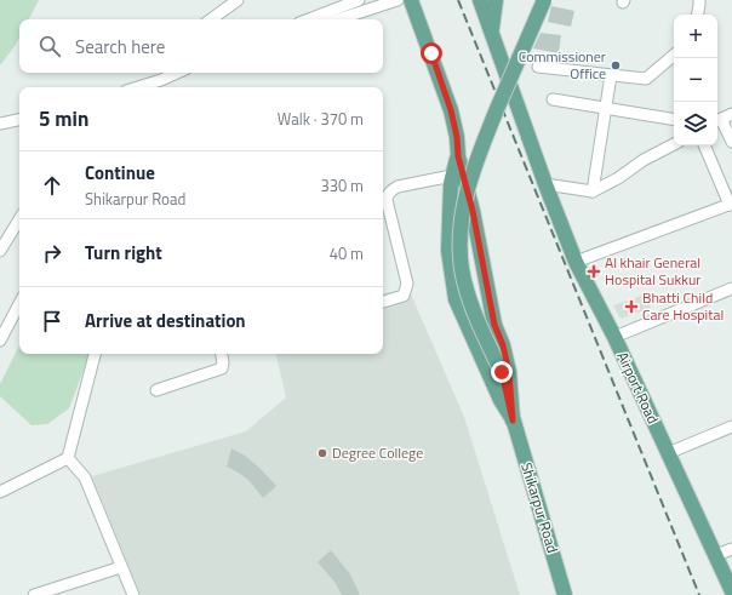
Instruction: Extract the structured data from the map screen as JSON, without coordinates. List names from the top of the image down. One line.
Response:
{"streets":{"main road":["Airport Road","Shikarpur Road"]},"places":{"other":["Commissioner Office","Degree College"],"health":["Al khair General Hospital Sukkur","Bhatti Child Care Hospital"]},"page":{"map_buttons":["+","−"],"search":"Search here","heading":["5 min","Walk · 370 m"],"list":[["Continue","Shikarpur Road","330 m"],["Turn right","40 m"],"Arrive at destination"]}}
